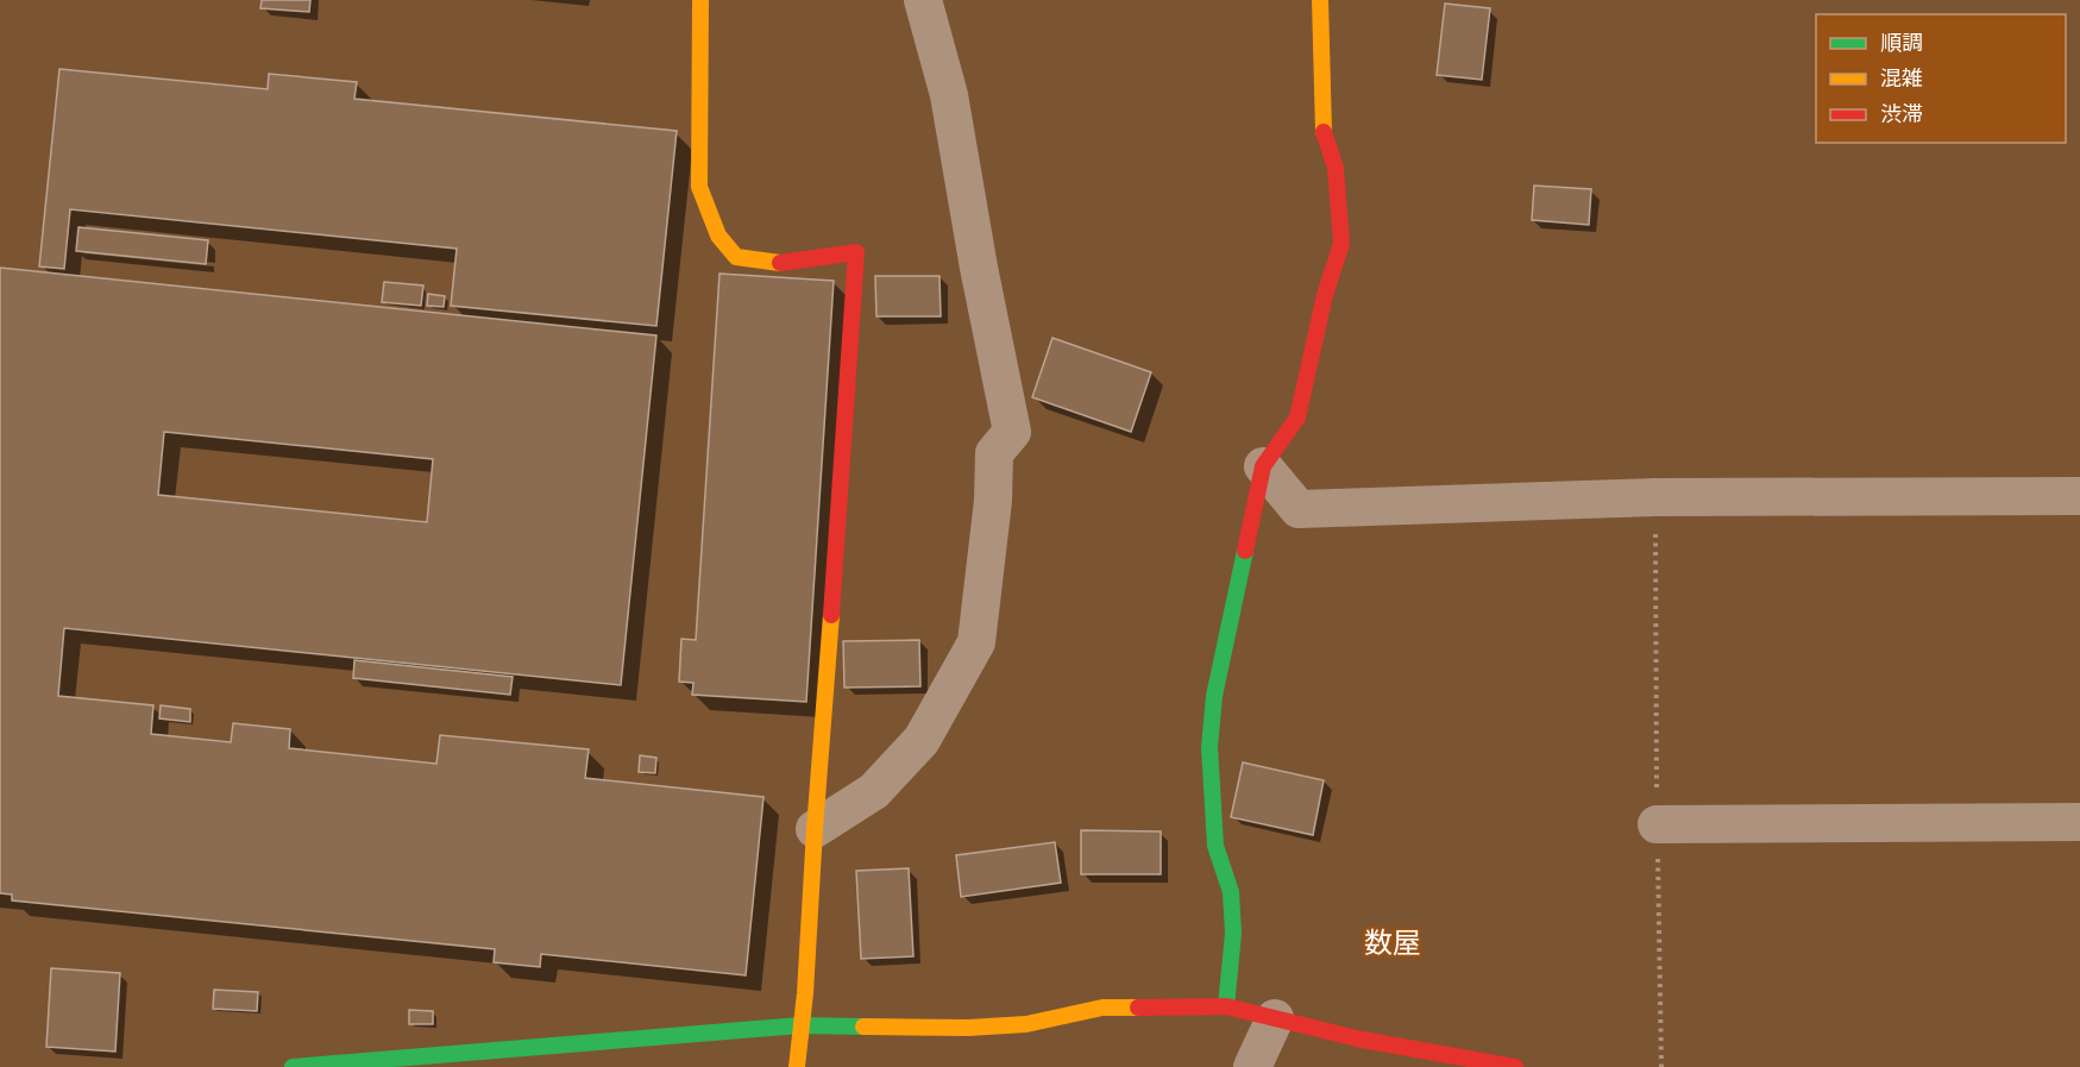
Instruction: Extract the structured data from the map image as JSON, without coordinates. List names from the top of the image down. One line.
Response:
{"districts":["数屋"],"legend":["順調","混雑","渋滞"]}
